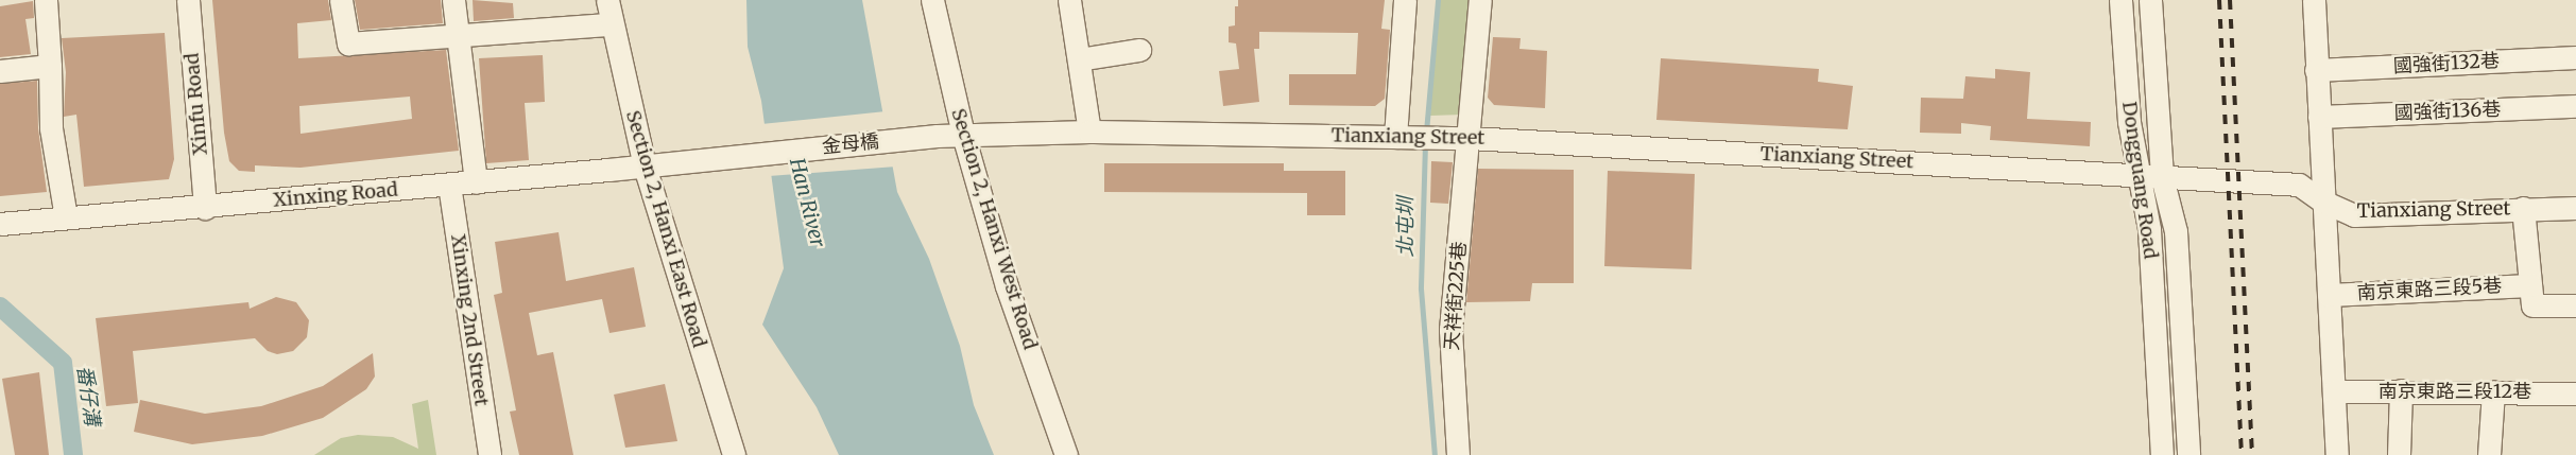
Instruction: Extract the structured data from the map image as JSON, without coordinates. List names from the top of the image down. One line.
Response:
{"streets":{"street":["國強街132巷","Xinfu Road","國強街136巷","Tianxiang Street","金母橋","Dongguang Road","Xinxing Road","Section 2, Hanxi East Road","Section 2, Hanxi West Road","南京東路三段5巷","天祥街225巷","Xinxing 2nd Street","南京東路三段12巷"]},"crossings":[["Xinfu Road","Xinxing Road"],["Tianxiang Street","金母橋"],["Tianxiang Street","Dongguang Road"],["Tianxiang Street","Section 2, Hanxi West Road"],["Tianxiang Street","天祥街225巷"],["金母橋","Xinxing Road"],["Xinxing Road","Section 2, Hanxi East Road"],["Xinxing Road","Xinxing 2nd Street"]],"water":["Han River","北屯圳","番仔溝"]}
